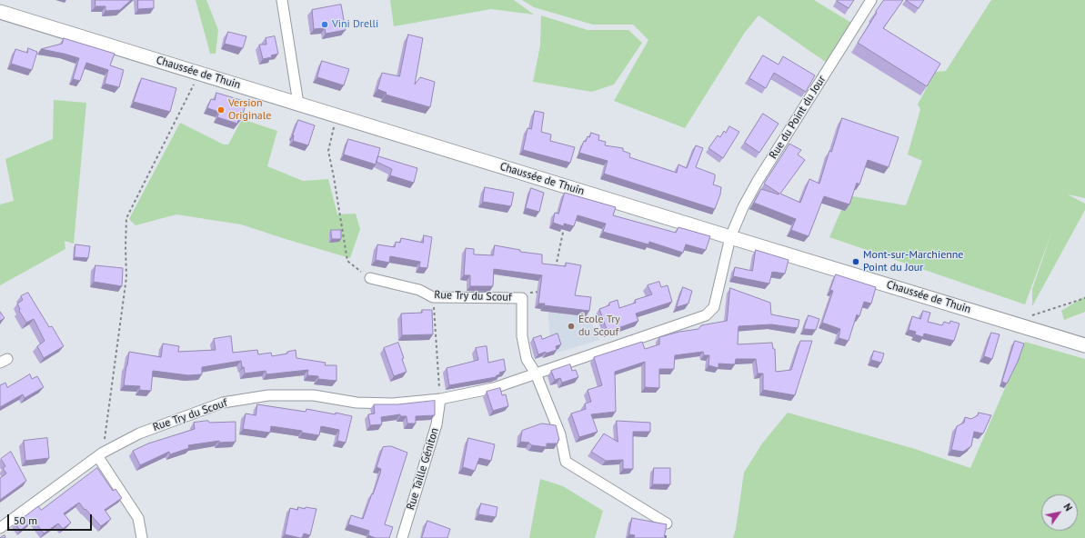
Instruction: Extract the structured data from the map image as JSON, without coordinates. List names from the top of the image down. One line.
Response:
{"streets":{"main road":["Chaussée de Thuin"],"street":["Rue du Point du Jour","Rue Try du Scouf","Rue Taille Géniton"]},"crossings":[["Chaussée de Thuin","Rue du Point du Jour"],["Chaussée de Thuin","Rue Try du Scouf"],["Rue du Point du Jour","Rue Try du Scouf"],["Rue Try du Scouf","Rue Taille Géniton"]],"places":["Vini Drelli","Version Originale","Mont-sur-Marchienne Point du Jour","École Try du Scouf"],"scale_bar":"50 m","north":"top right"}
